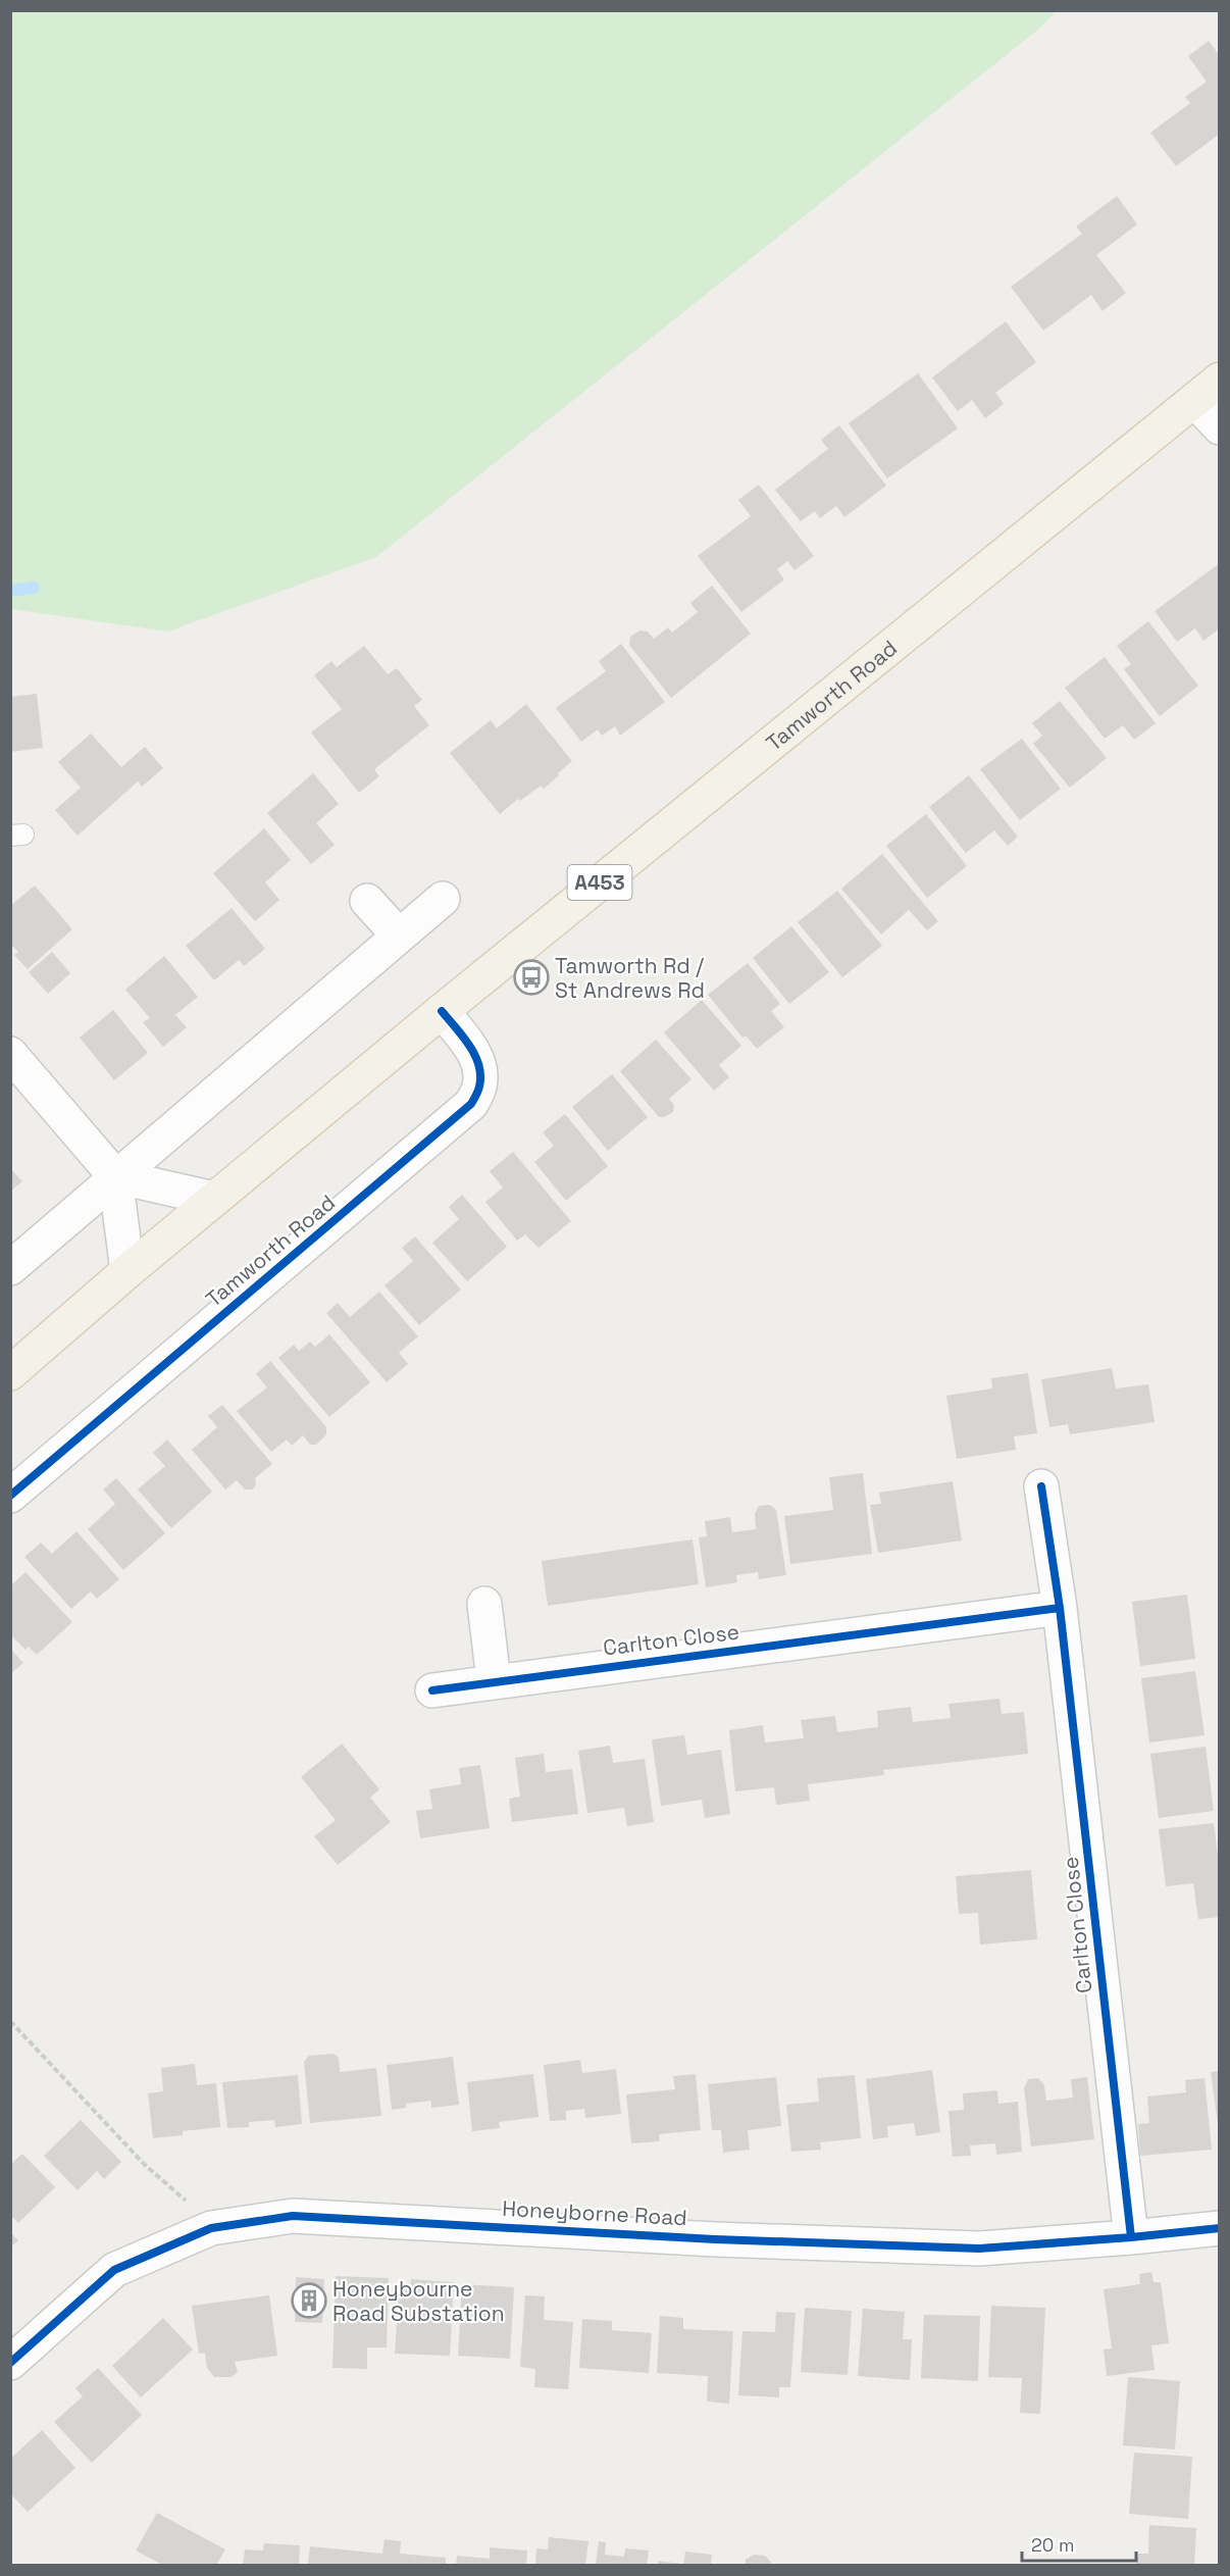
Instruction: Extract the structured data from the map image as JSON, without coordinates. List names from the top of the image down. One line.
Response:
{"streets":{"main road":["Tamworth Road","A453"],"street":["Carlton Close","Honeyborne Road"]},"crossings":[["Carlton Close","Honeyborne Road"]],"places":{"bus stop":["Tamworth Rd / St Andrews Rd"],"building":["Honeybourne Road Substation"]},"scale_bar":"20 m"}
